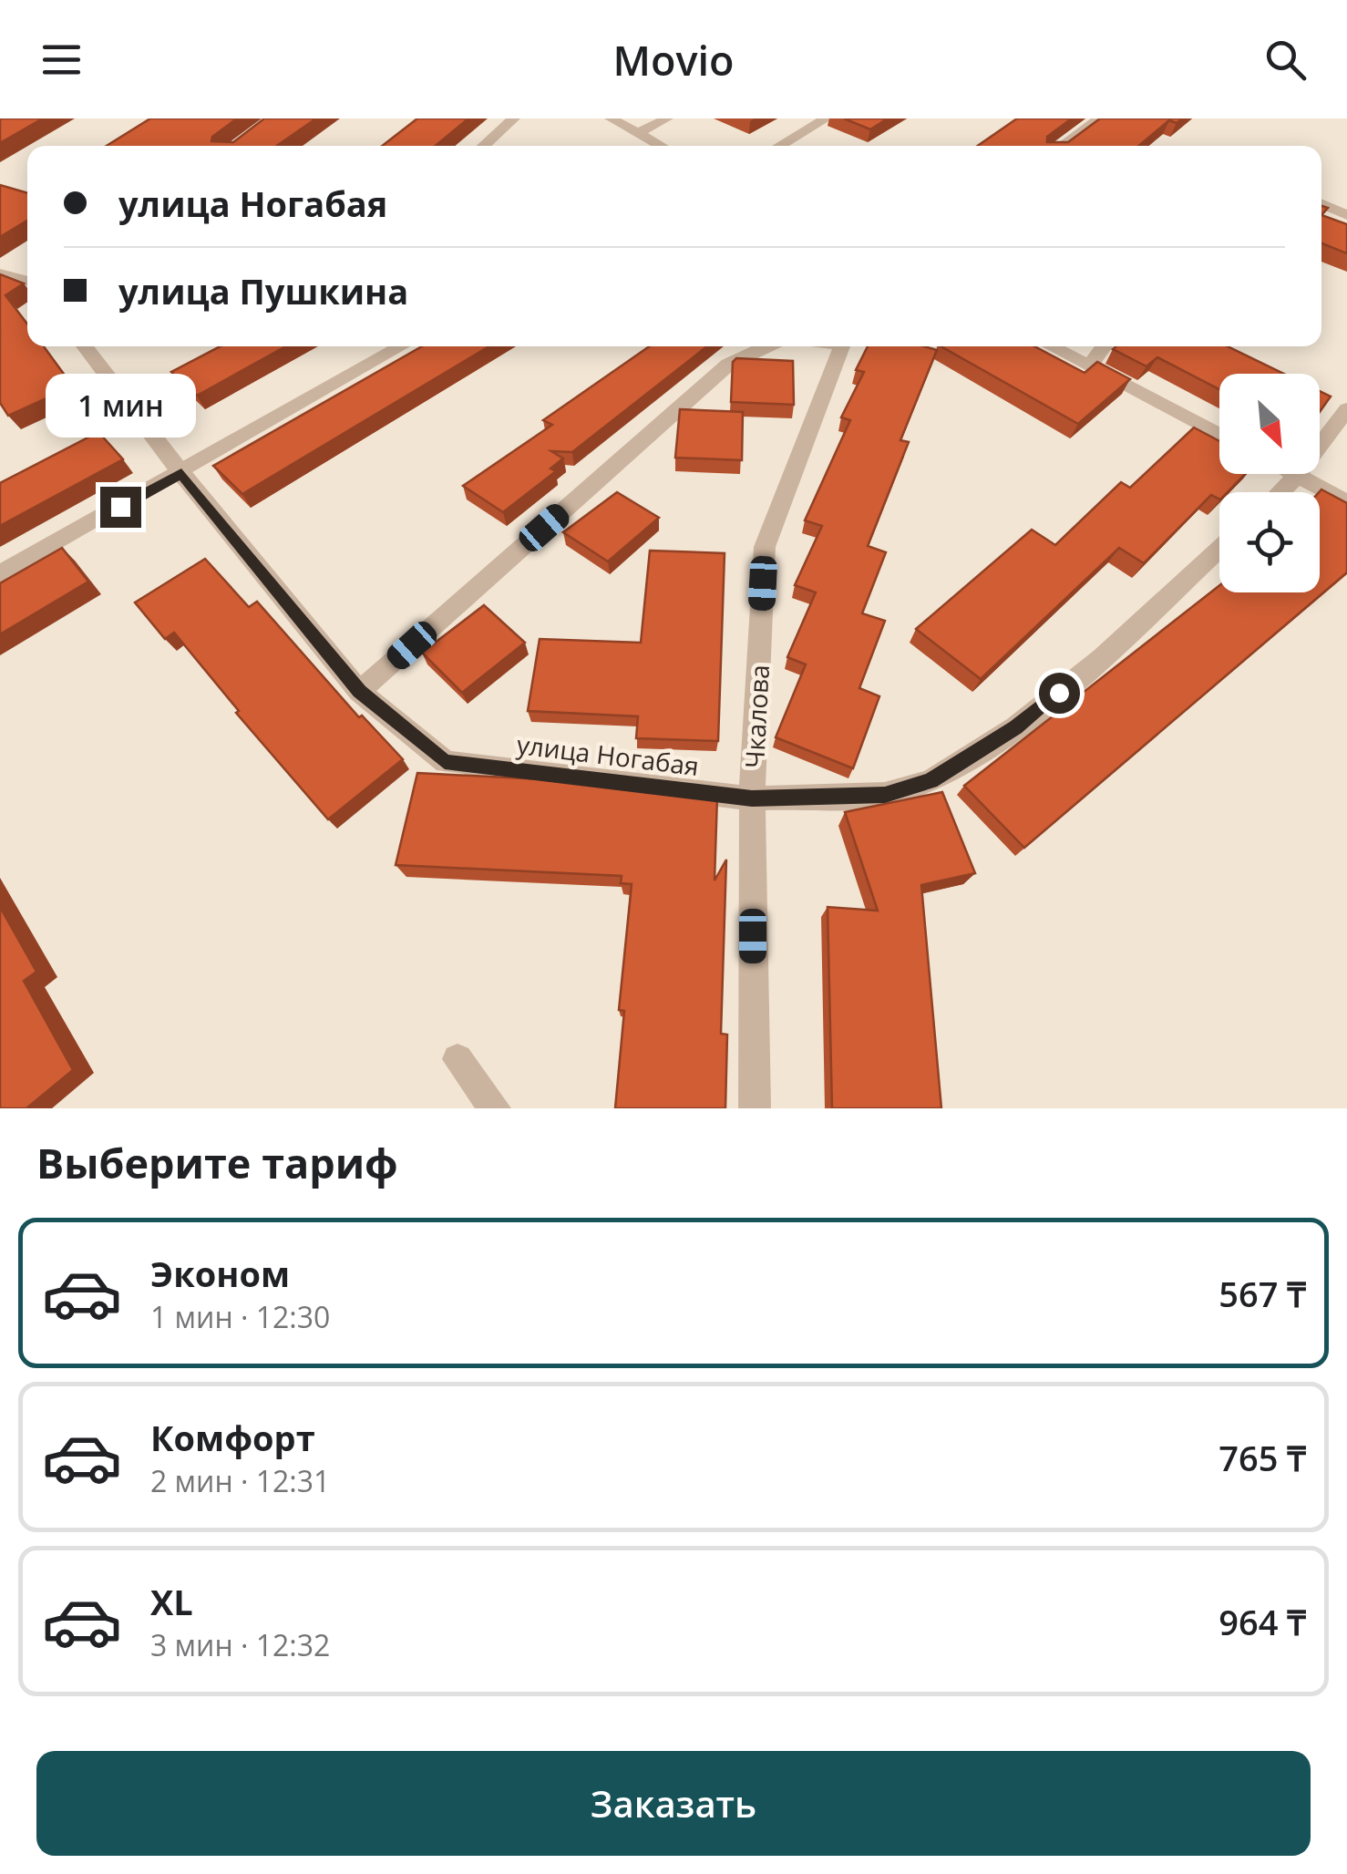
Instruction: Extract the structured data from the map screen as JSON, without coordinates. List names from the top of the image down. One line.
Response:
{"streets":{"street":["Чкалова","улица Ногабая"]},"crossings":[["Чкалова","улица Ногабая"]],"north":"bottom right","page":{"header":"Movio","banner":["улица Ногабая","улица Пушкина"],"bubble":"1 мин","heading":"Выберите тариф","list":[{"name":"Эконом","note":"1 мин · 12:30","value":"567 ₸"},{"name":"Комфорт","note":"2 мин · 12:31","value":"765 ₸"},{"name":"XL","note":"3 мин · 12:32","value":"964 ₸"}],"buttons":"Заказать"}}
